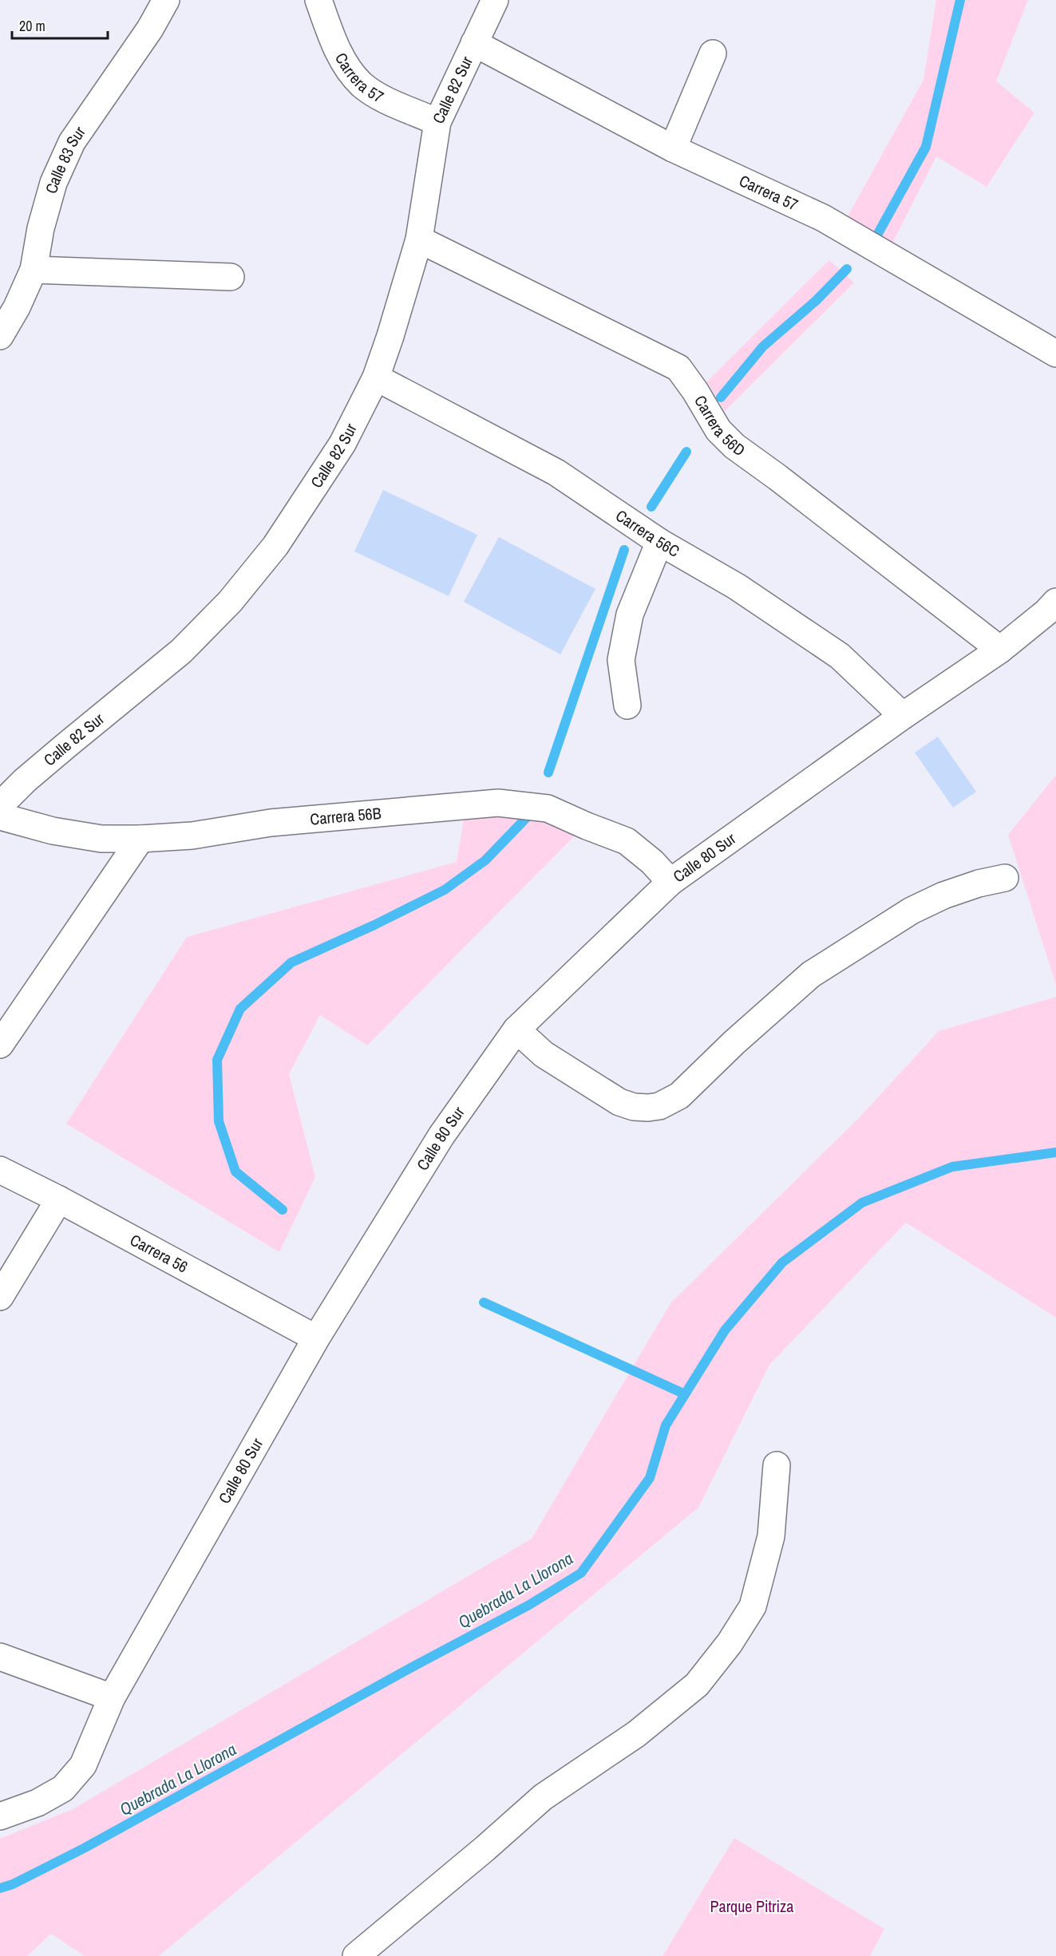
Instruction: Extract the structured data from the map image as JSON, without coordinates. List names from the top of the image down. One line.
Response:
{"streets":{"street":["Carrera 57","Calle 82 Sur","Calle 83 Sur","Carrera 56D","Carrera 56C","Carrera 56B","Calle 80 Sur","Carrera 56"]},"crossings":[["Carrera 57","Calle 82 Sur"],["Calle 82 Sur","Carrera 56D"],["Calle 82 Sur","Carrera 56C"],["Carrera 56D","Calle 80 Sur"],["Carrera 56C","Calle 80 Sur"],["Carrera 56B","Calle 80 Sur"],["Calle 80 Sur","Carrera 56"]],"water":["Quebrada La Llorona"],"parks":["Parque Pitriza"],"scale_bar":"20 m"}
